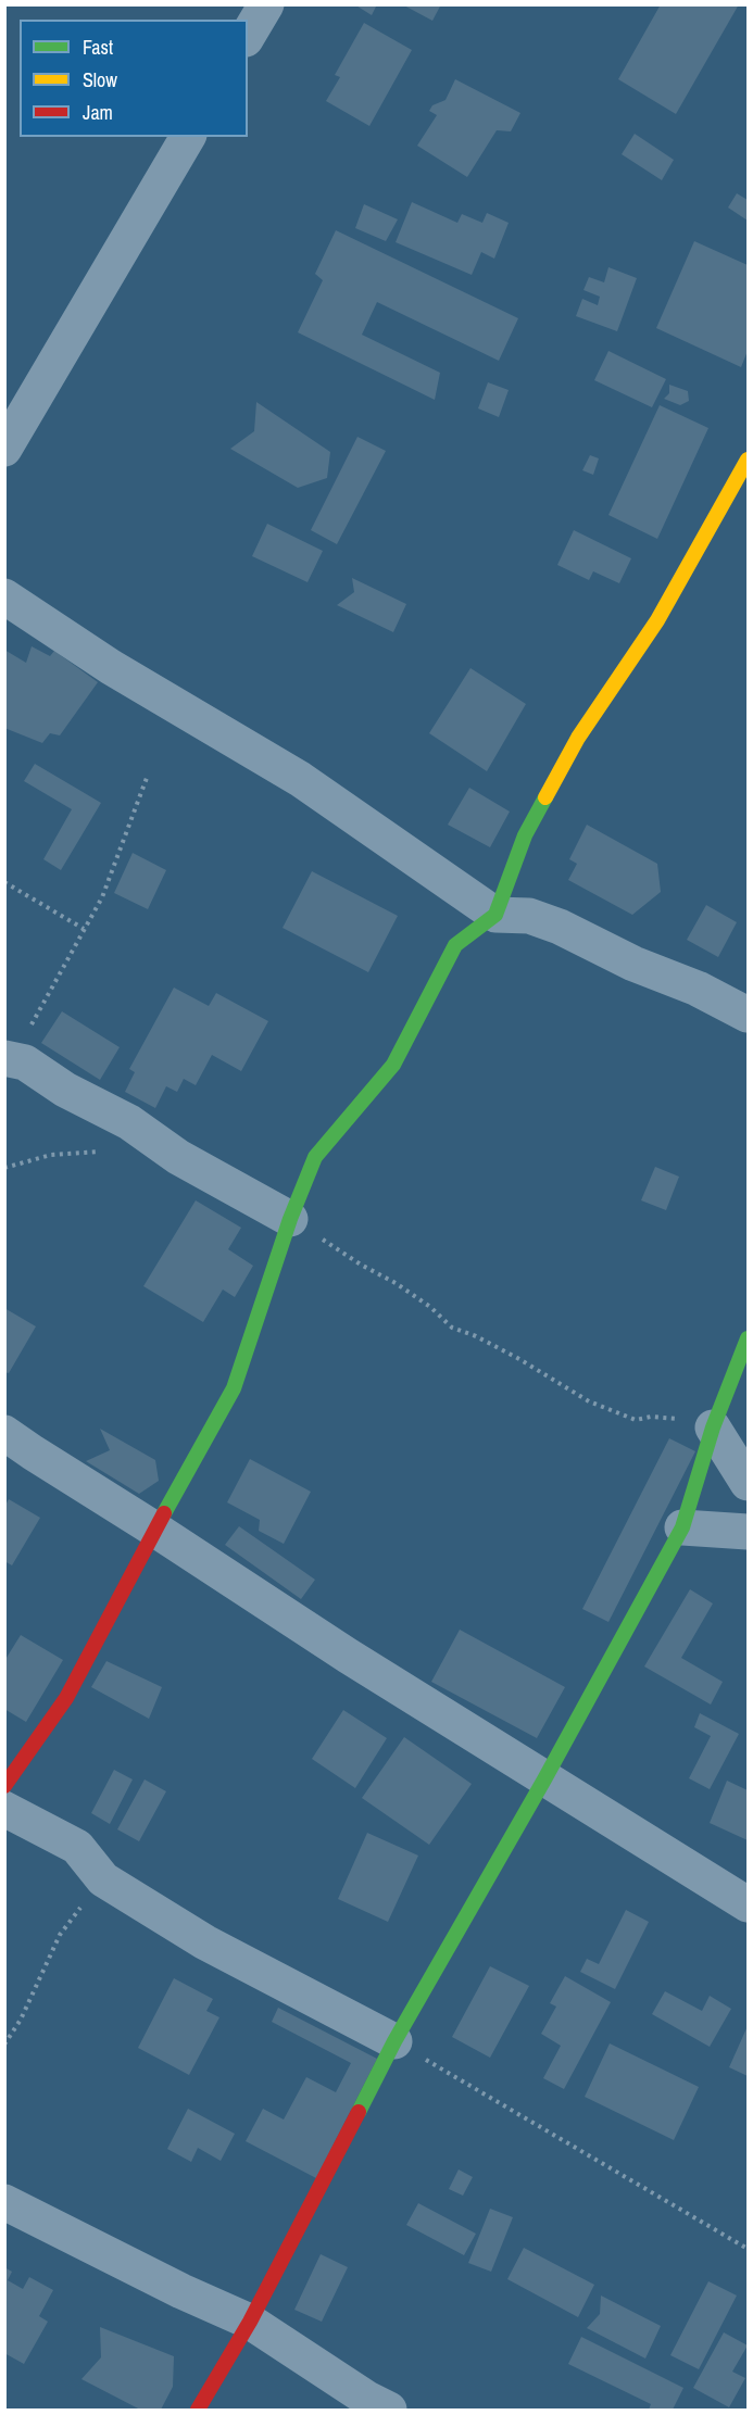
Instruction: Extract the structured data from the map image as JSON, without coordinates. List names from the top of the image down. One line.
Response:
{"legend":["Fast","Slow","Jam"]}
